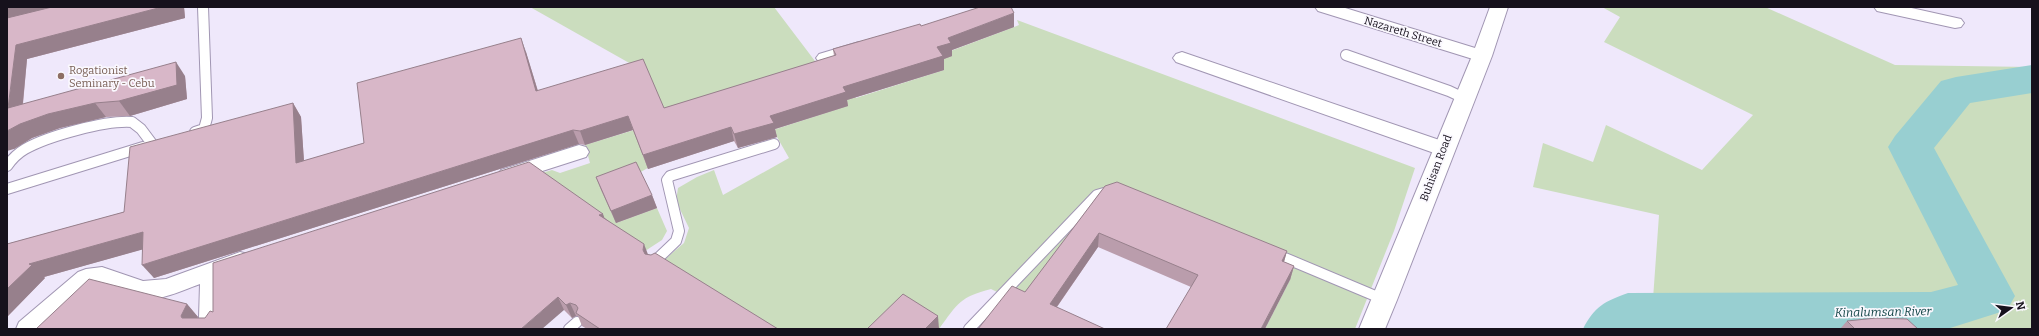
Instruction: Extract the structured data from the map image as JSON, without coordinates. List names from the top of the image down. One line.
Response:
{"streets":{"street":["Nazareth Street","Buhisan Road"]},"crossings":[["Nazareth Street","Buhisan Road"]],"water":["Kinalumsan River"],"places":["Rogationist Seminary - Cebu"],"north":"right"}
